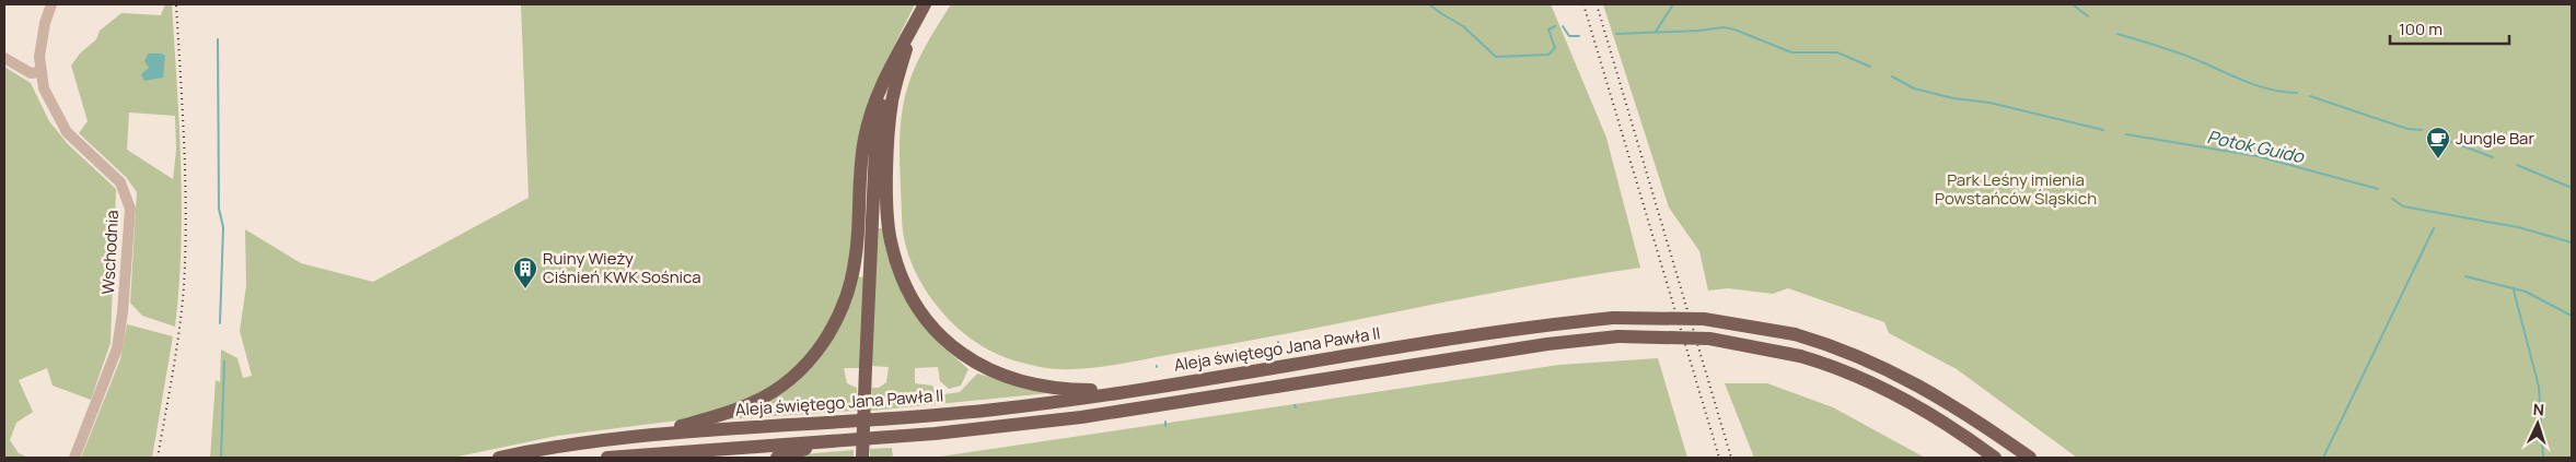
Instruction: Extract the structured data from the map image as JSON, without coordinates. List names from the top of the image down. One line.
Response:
{"streets":{"main road":["Aleja świętego Jana Pawła II"],"street":["Wschodnia"]},"water":["Potok Guido"],"parks":["Park Leśny imienia Powstańców Śląskich"],"places":{"cafe":["Jungle Bar"],"building":["Ruiny Wieży Ciśnień KWK Sośnica"]},"scale_bar":"100 m","north":"top"}
